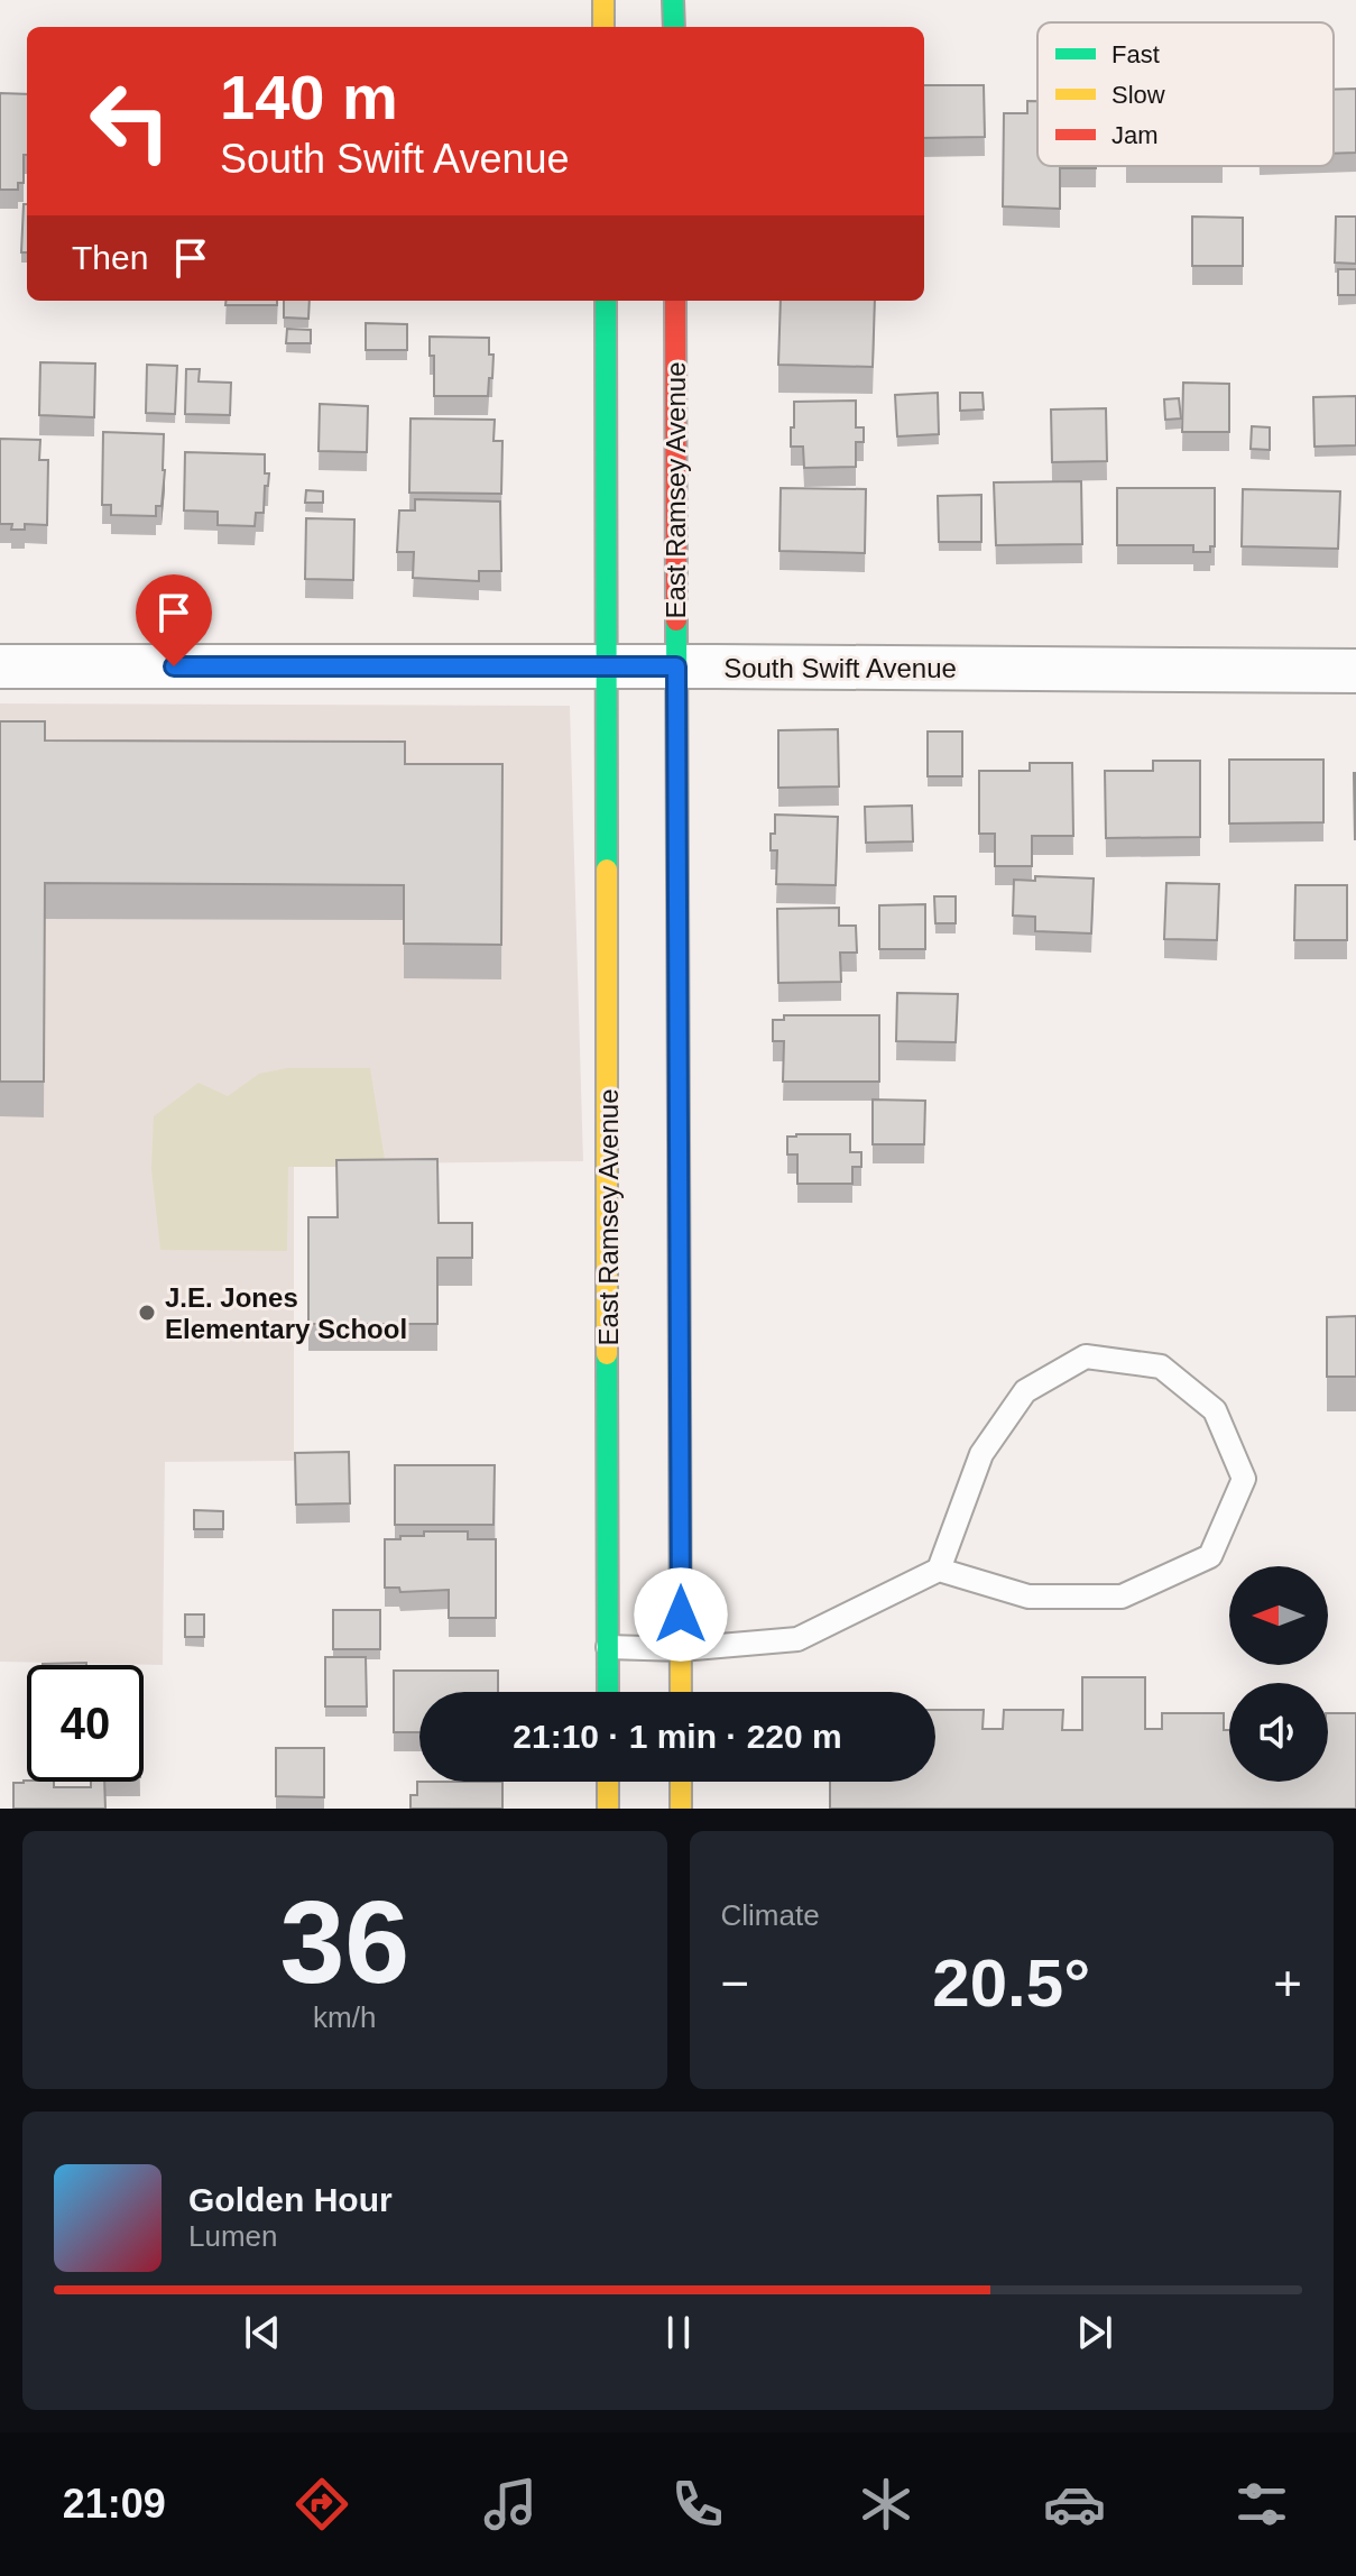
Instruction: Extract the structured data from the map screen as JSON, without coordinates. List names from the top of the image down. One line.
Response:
{"streets":{"street":["East Ramsey Avenue","South Swift Avenue"]},"crossings":[["East Ramsey Avenue","South Swift Avenue"]],"places":["J.E. Jones Elementary School"],"legend":["Fast","Slow","Jam"],"north":"left","page":{"turn":["140 m","South Swift Avenue"],"then":"Then","limit":"40","trip":"21:10 · 1 min · 220 m","tile":[["36","km/h"],"Climate"],"heat":["−","20.5°","+"],"song":["Golden Hour","Lumen"],"tabs":"21:09"}}
